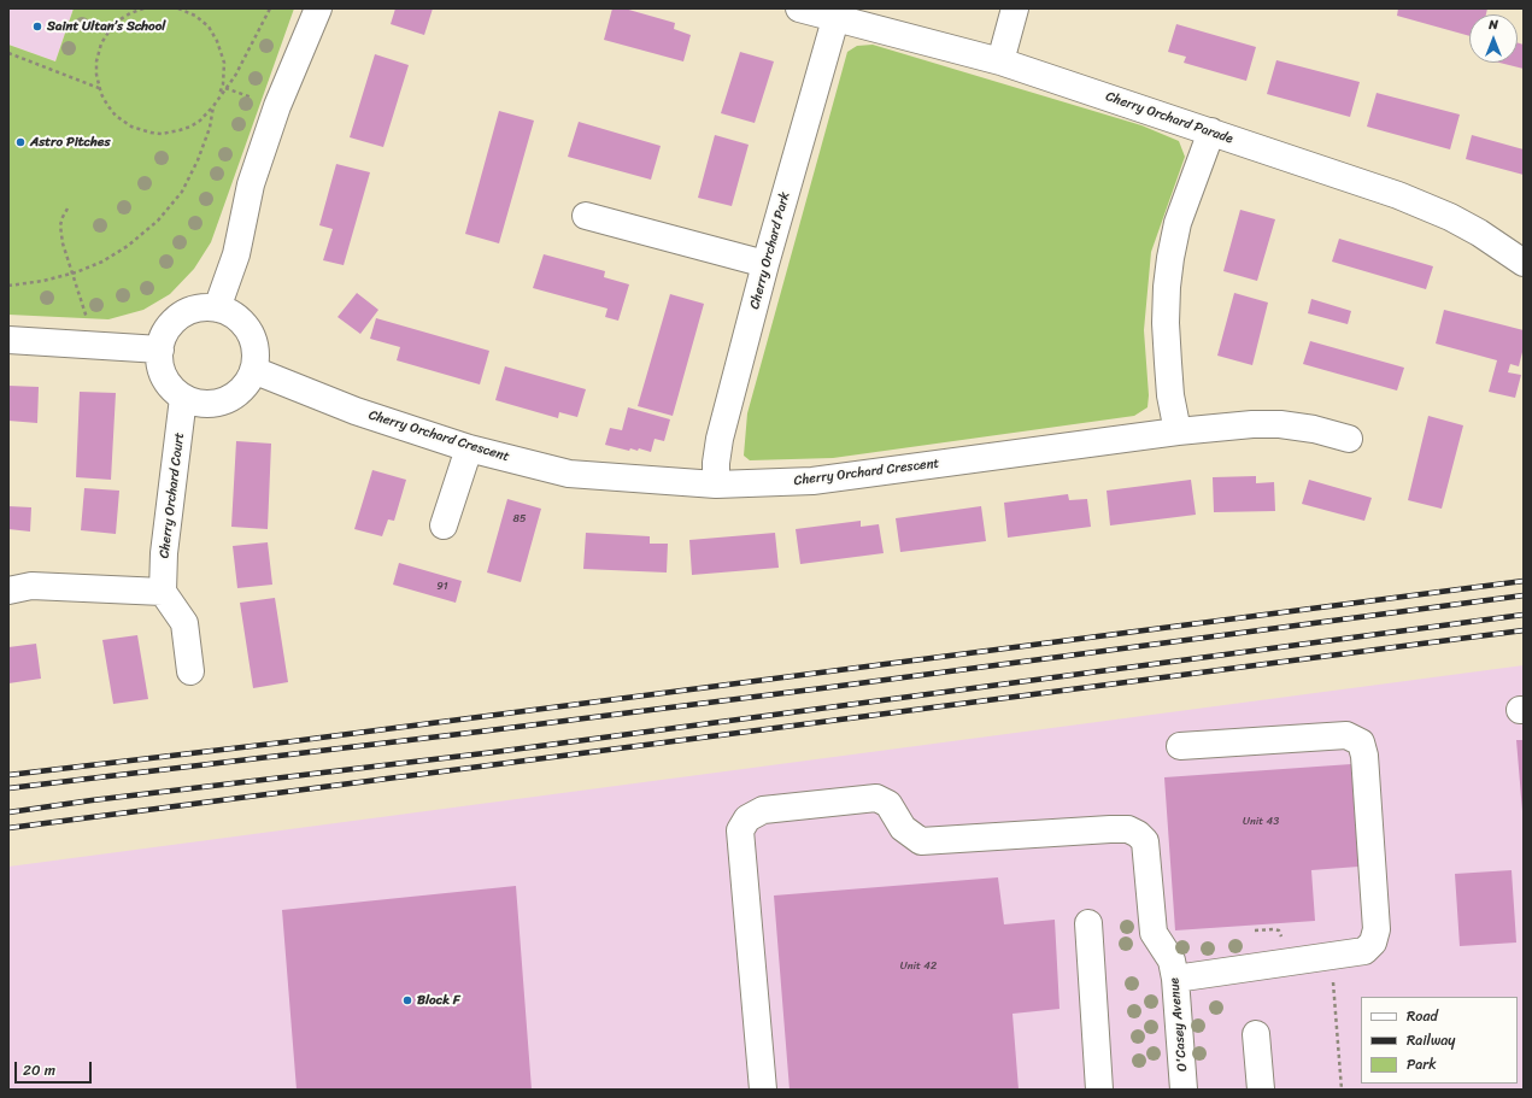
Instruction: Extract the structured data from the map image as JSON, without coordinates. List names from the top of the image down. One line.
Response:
{"streets":{"street":["Cherry Orchard Parade","Cherry Orchard Park","Cherry Orchard Crescent","Cherry Orchard Court","O'Casey Avenue"]},"crossings":[["Cherry Orchard Parade","Cherry Orchard Park"],["Cherry Orchard Park","Cherry Orchard Crescent"],["Cherry Orchard Crescent","Cherry Orchard Court"]],"places":["Saint Ultan’s School","Astro Pitches","Block F"],"house_numbers":["85","91","Unit 43","Unit 42"],"legend":["Road","Railway","Park"],"scale_bar":"20 m","north":"top"}
